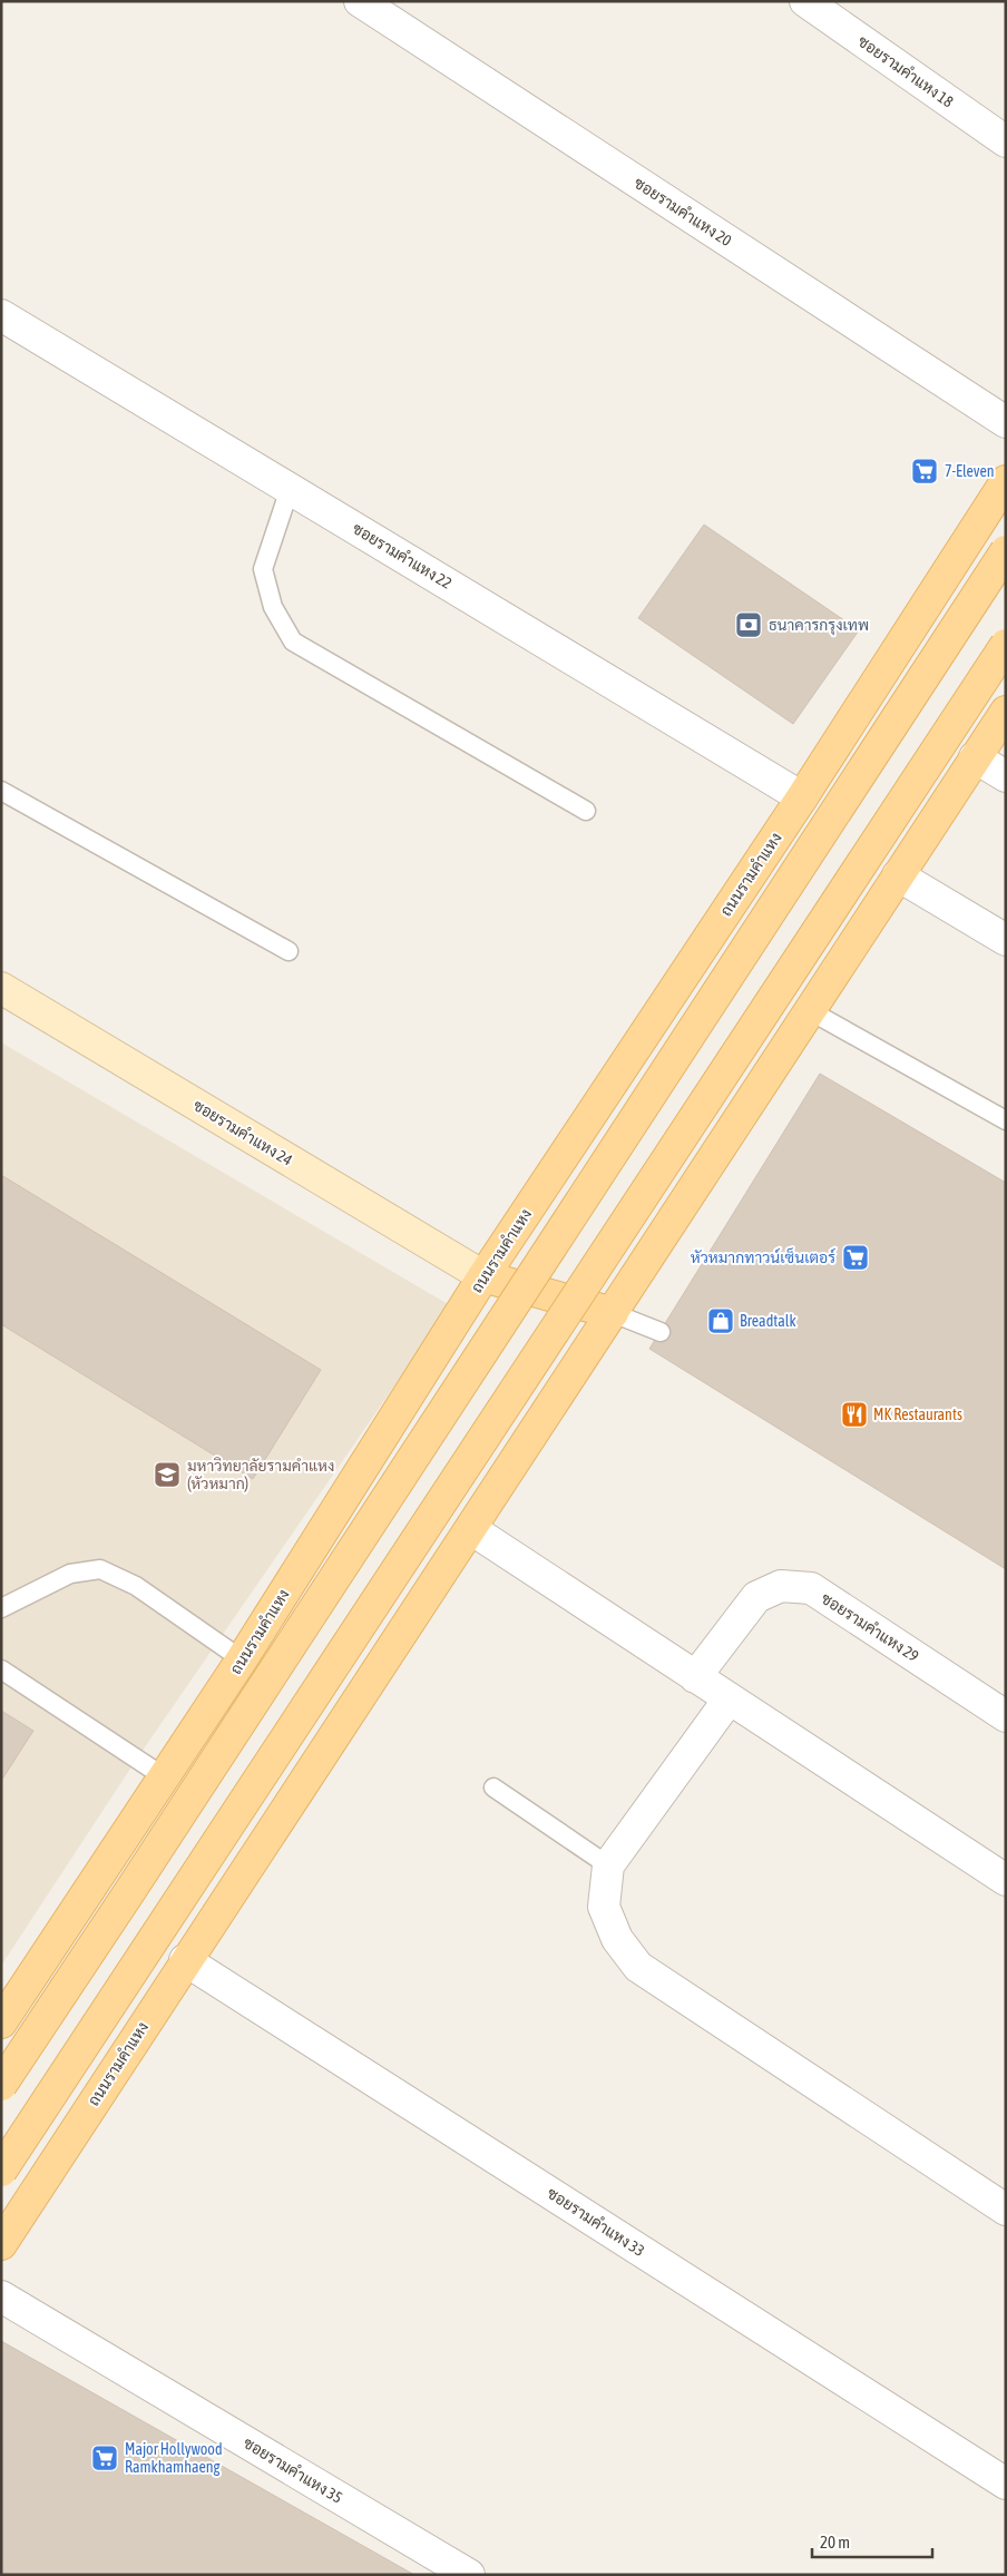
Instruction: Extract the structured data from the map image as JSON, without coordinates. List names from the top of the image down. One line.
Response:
{"streets":{"main road":["ถนนรามคำแหง","ซอยรามคำแหง 24"],"street":["ซอยรามคำแหง 18","ซอยรามคำแหง 20","ซอยรามคำแหง 22","ซอยรามคำแหง 29","ซอยรามคำแหง 33","ซอยรามคำแหง 35"]},"crossings":[["ซอยรามคำแหง 22","ถนนรามคำแหง"],["ถนนรามคำแหง","ซอยรามคำแหง 24"],["ถนนรามคำแหง","ซอยรามคำแหง 33"]],"places":{"supermarket":["7-Eleven","หัวหมากทาวน์เซ็นเตอร์","Major Hollywood Ramkhamhaeng"],"bank":["ธนาคารกรุงเทพ"],"shop":["Breadtalk"],"restaurant":["MK Restaurants"],"school or university":["มหาวิทยาลัยรามคำแหง (หัวหมาก)"]},"scale_bar":"20 m"}
